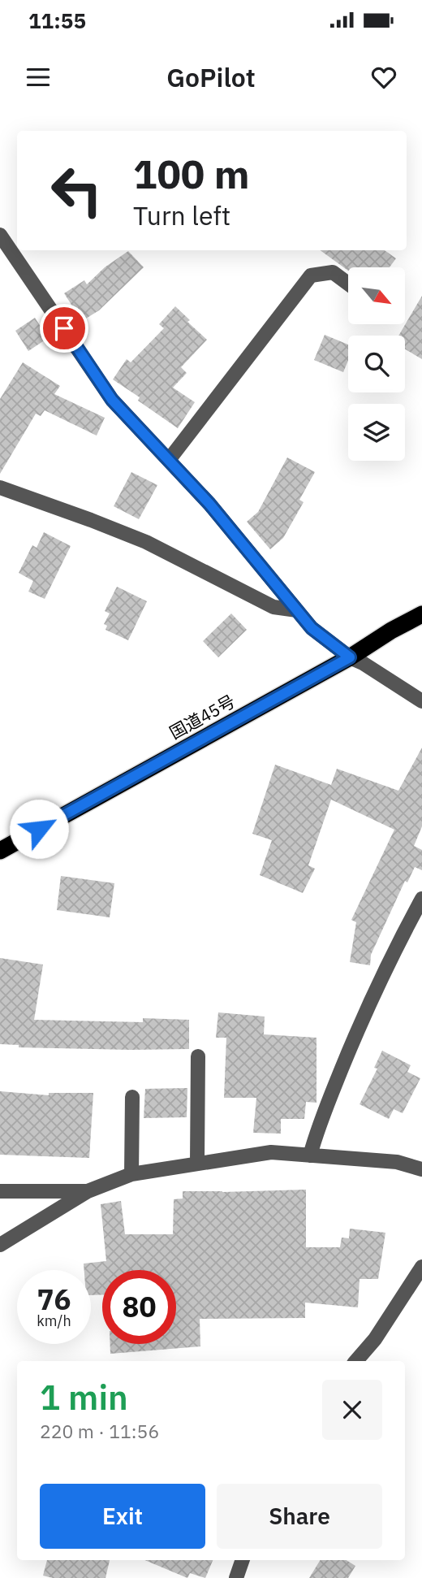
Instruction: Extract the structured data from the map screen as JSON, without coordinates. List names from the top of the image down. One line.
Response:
{"streets":{"highway":["国道45号"]},"north":"bottom right","page":{"status":"11:55","header":"GoPilot","turn":["100 m","Turn left"],"speed":"76 km/h","limit":"80","heading":["1 min","220 m · 11:56"],"buttons":["Exit","Share"]}}
